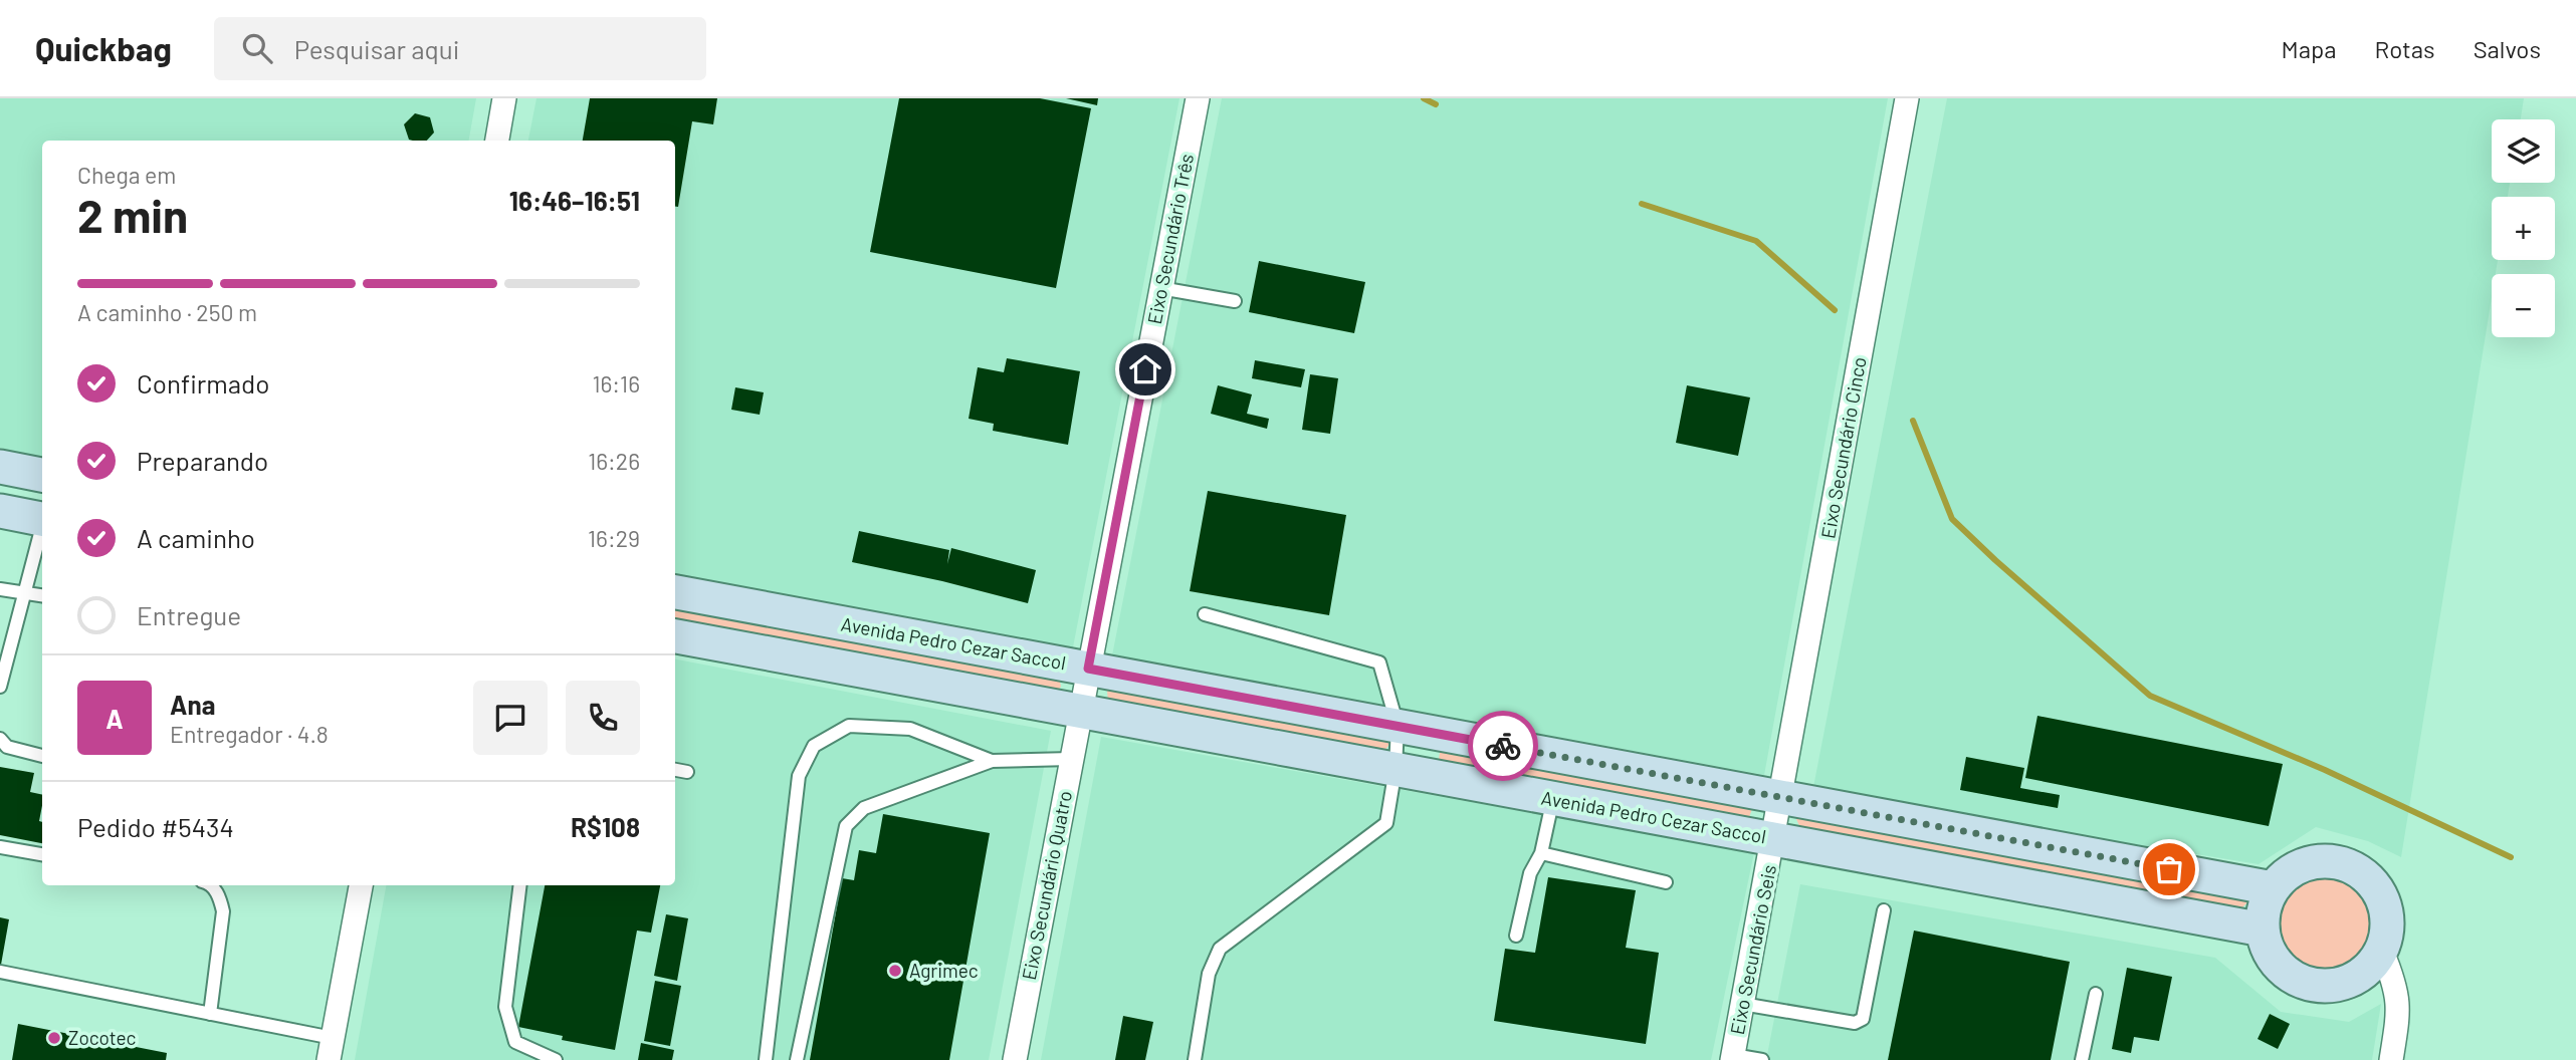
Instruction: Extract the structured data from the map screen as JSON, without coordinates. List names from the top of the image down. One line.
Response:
{"streets":{"street":["Eixo Secundário Três","Eixo Secundário Cinco","Avenida Pedro Cezar Saccol","Eixo Secundário Quatro","Eixo Secundário Seis"]},"crossings":[["Eixo Secundário Três","Avenida Pedro Cezar Saccol"],["Eixo Secundário Três","Eixo Secundário Quatro"],["Eixo Secundário Cinco","Avenida Pedro Cezar Saccol"],["Eixo Secundário Cinco","Eixo Secundário Seis"],["Avenida Pedro Cezar Saccol","Eixo Secundário Quatro"],["Avenida Pedro Cezar Saccol","Eixo Secundário Seis"]],"places":["Agrimec","Zocotec"],"page":{"header":"Quickbag","search":"Pesquisar aqui","nav":["Mapa","Rotas","Salvos"],"map_buttons":["+","−"],"heading":["2 min","Chega em","16:46–16:51"],"panel":["Ana","Entregador · 4.8","Pedido #5434","R$108"],"bar":"A caminho · 250 m","list":[["Confirmado","16:16"],["Preparando","16:26"],["A caminho","16:29"],"Entregue"],"round":"A"}}
